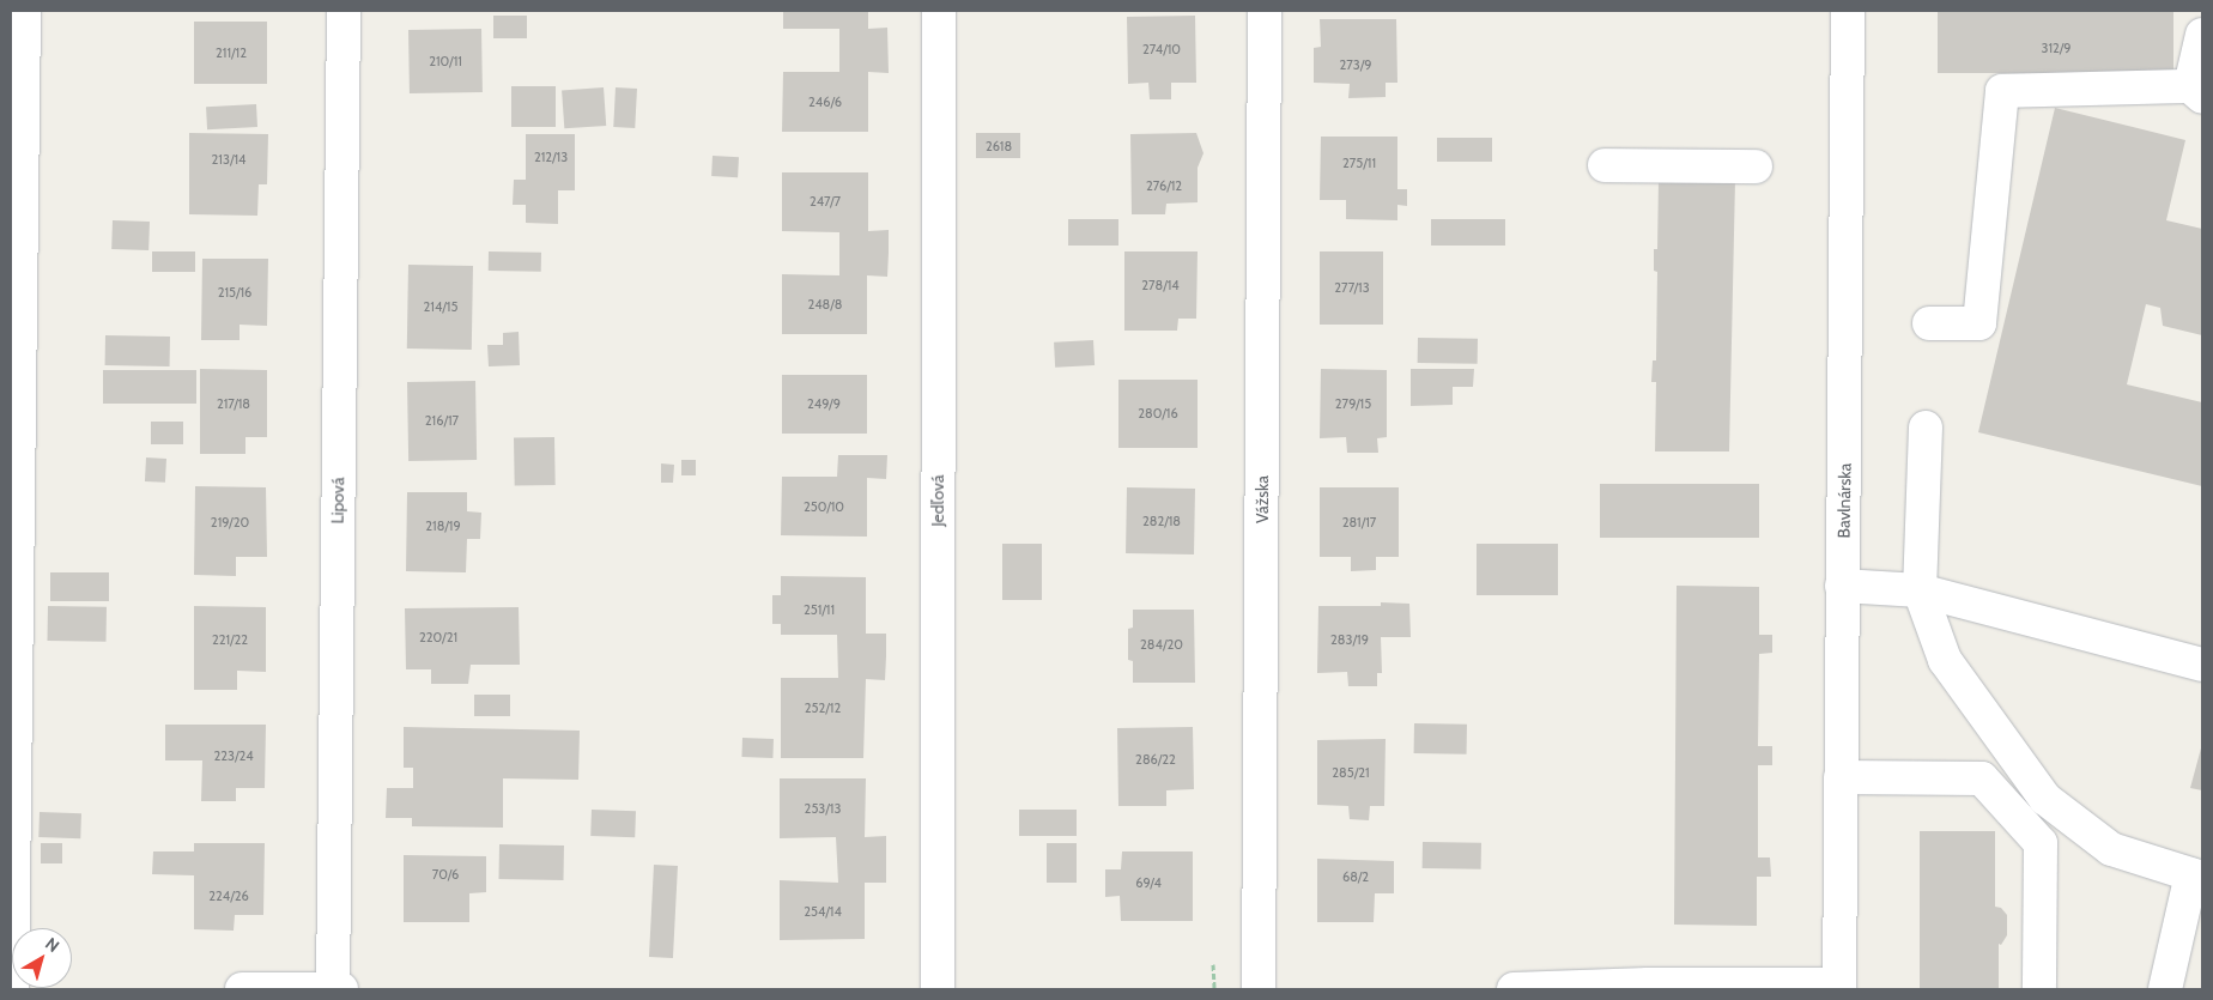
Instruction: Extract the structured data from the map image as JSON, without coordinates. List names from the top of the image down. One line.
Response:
{"streets":{"street":["Vážska","Lipová","Jedľová","Bavlnárska"]},"house_numbers":["312/9","274/10","211/12","210/11","273/9","246/6","2618","212/13","213/14","275/11","276/12","247/7","278/14","277/13","215/16","248/8","214/15","217/18","249/9","279/15","280/16","216/17","250/10","282/18","219/20","281/17","218/19","251/11","220/21","221/22","283/19","284/20","252/12","223/24","286/22","285/21","253/13","70/6","68/2","69/4","224/26","254/14"],"north":"top right"}
